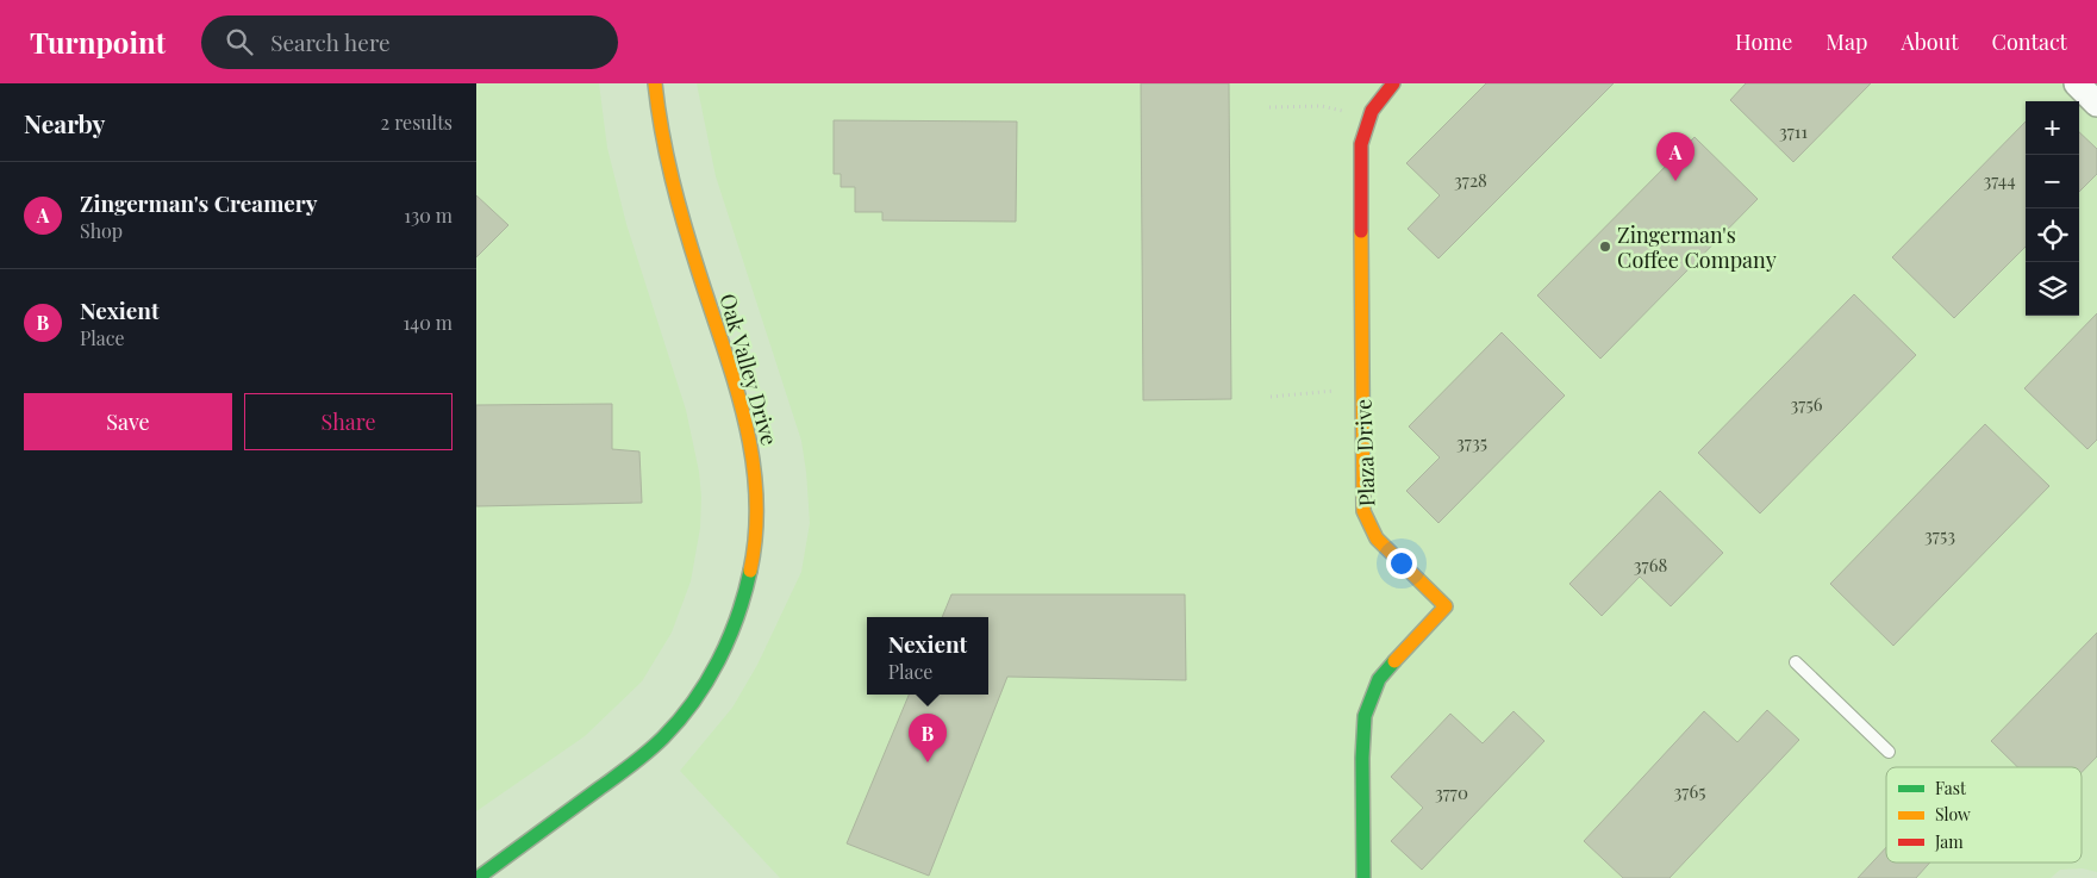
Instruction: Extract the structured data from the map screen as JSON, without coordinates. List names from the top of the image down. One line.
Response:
{"streets":{"street":["Oak Valley Drive","Plaza Drive"]},"places":["Zingerman's Coffee Company"],"house_numbers":["3711","3728","3744","3756","3735","3753","3768","3765","3770"],"legend":["Fast","Slow","Jam"],"page":{"header":"Turnpoint","search":"Search here","nav":["Home","Map","About","Contact"],"heading":["Nearby","2 results"],"map_buttons":["+","−"],"pins":["A","B"],"list":[{"mark":"A","name":"Zingerman's Creamery","note":"Shop","value":"130 m"},{"mark":"B","name":"Nexient","note":"Place","value":"140 m"}],"buttons":["Save","Share"],"popup":["Nexient","Place"]}}
